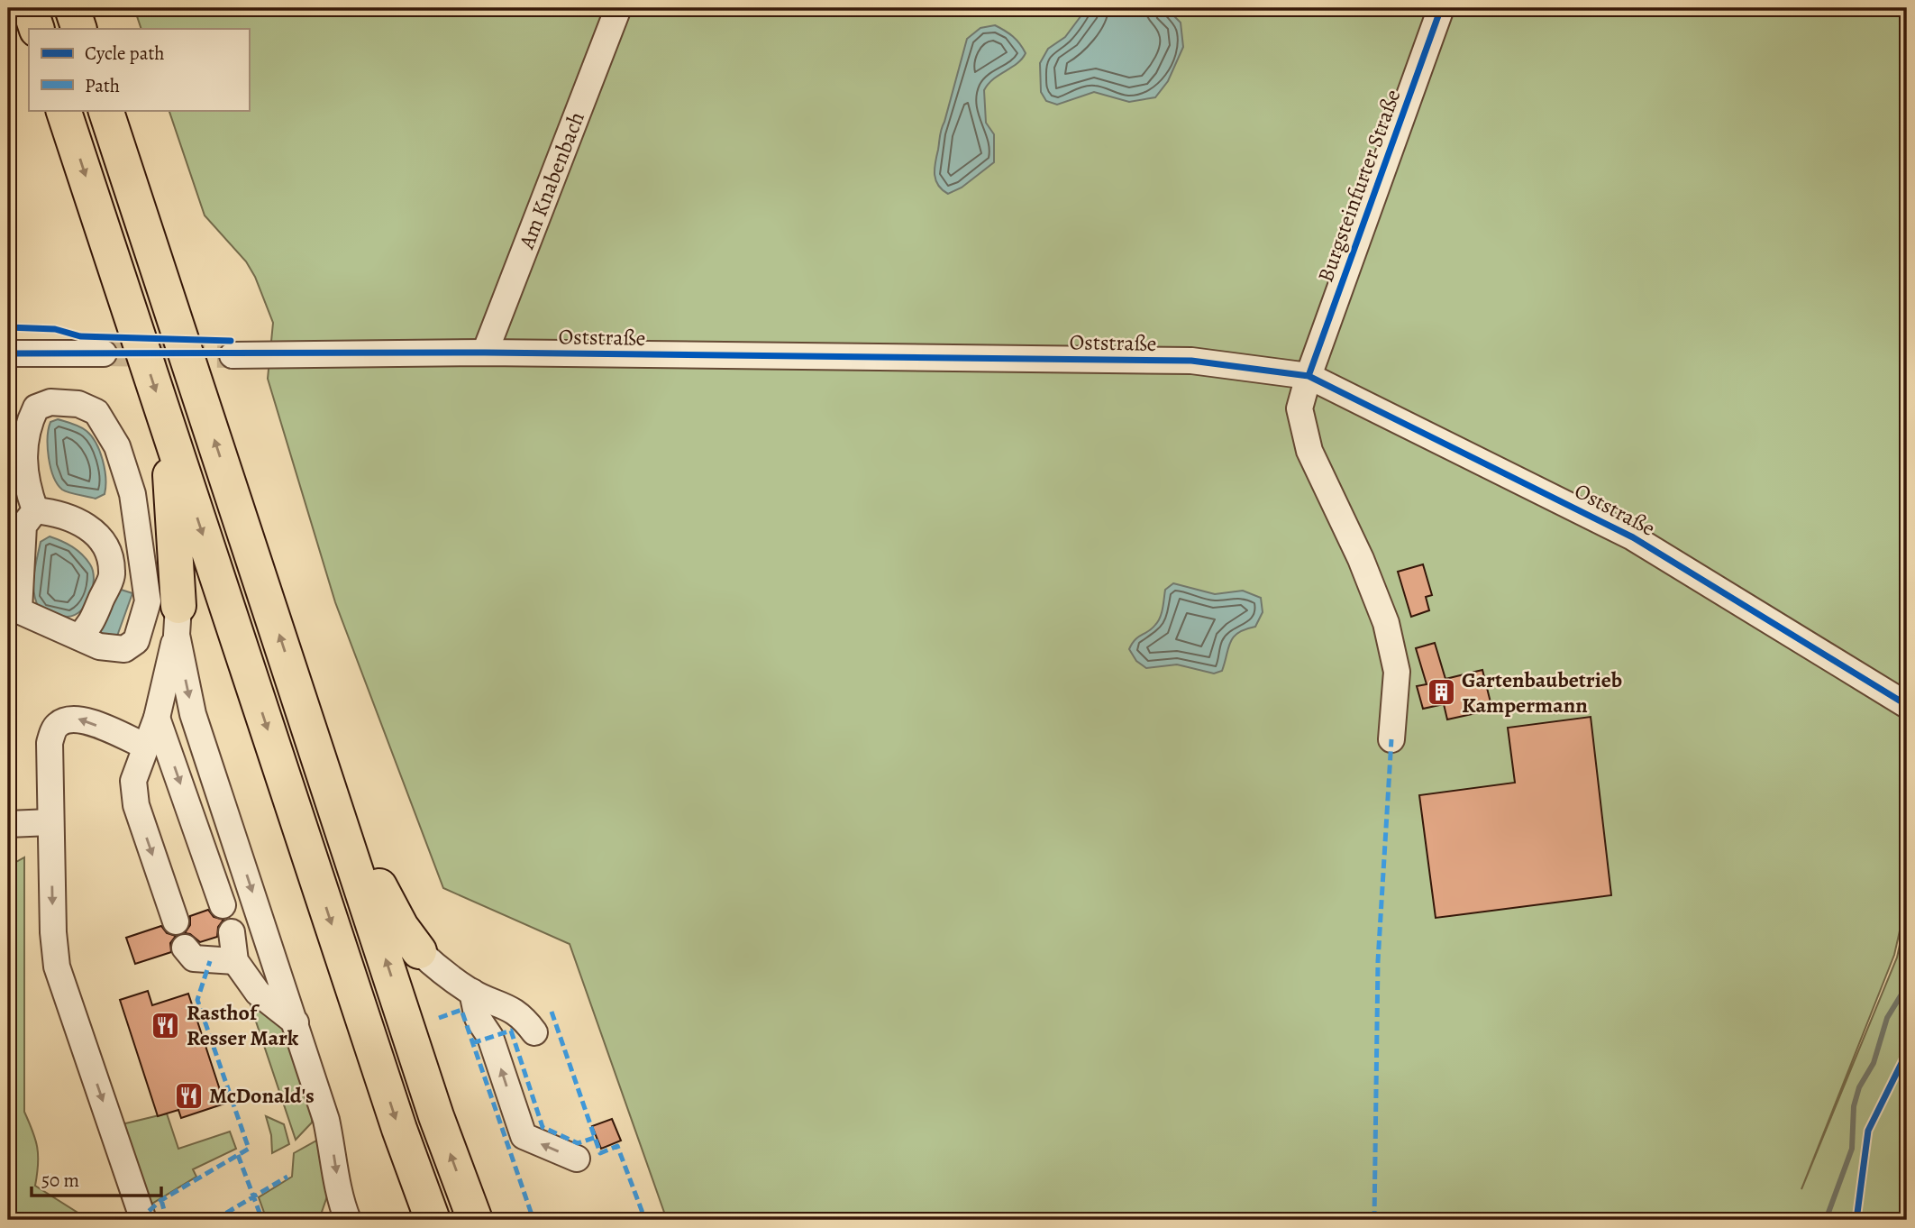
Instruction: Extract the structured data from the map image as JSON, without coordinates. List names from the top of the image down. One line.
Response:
{"streets":{"street":["Am Knabenbach","Burgsteinfurter Straße","Oststraße"]},"crossings":[["Am Knabenbach","Oststraße"],["Burgsteinfurter Straße","Oststraße"]],"places":{"building":["Gartenbaubetrieb Kampermann"],"restaurant":["Rasthof Resser Mark","McDonald's"]},"legend":["Cycle path","Path"],"scale_bar":"50 m"}
